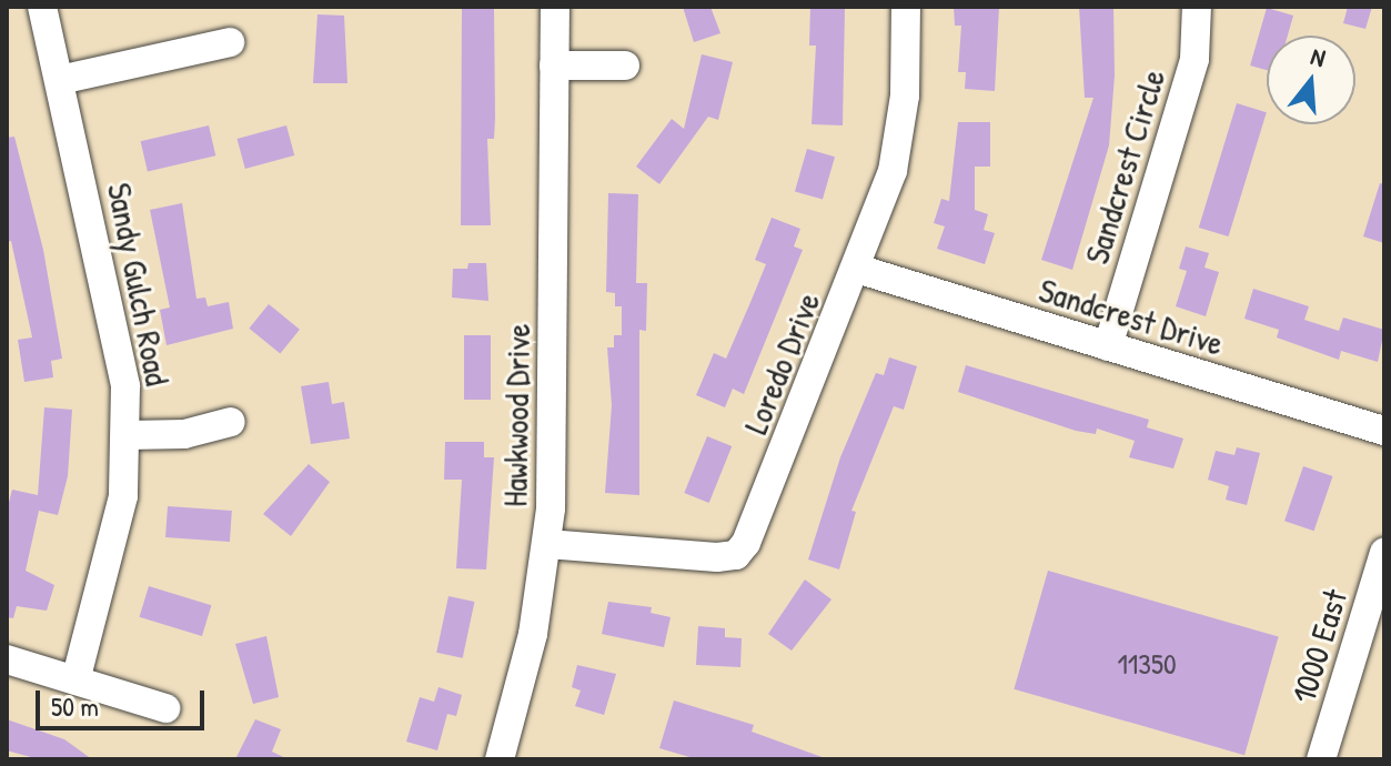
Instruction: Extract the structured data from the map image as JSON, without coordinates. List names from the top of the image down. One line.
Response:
{"streets":{"street":["Sandcrest Circle","Sandy Gulch Road","Sandcrest Drive","Loredo Drive","Hawkwood Drive","1000 East"]},"crossings":[["Sandcrest Circle","Sandcrest Drive"],["Sandcrest Drive","Loredo Drive"],["Loredo Drive","Hawkwood Drive"]],"house_numbers":["11350"],"scale_bar":"50 m","north":"top"}
